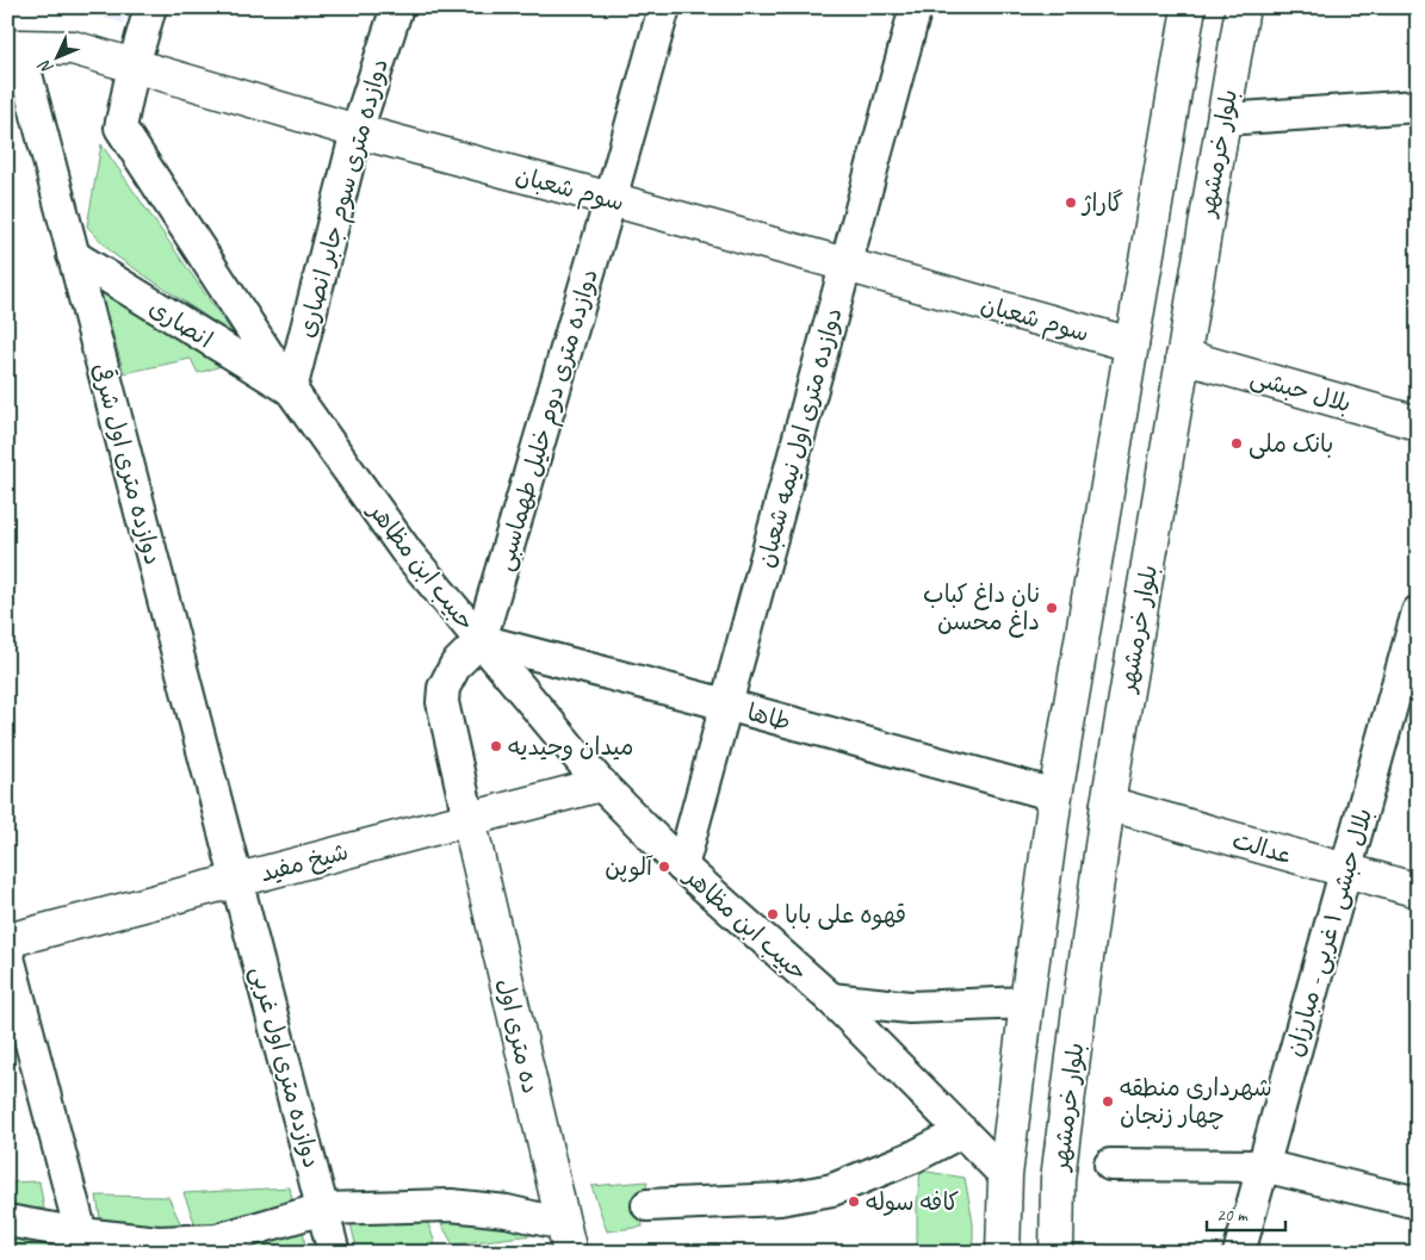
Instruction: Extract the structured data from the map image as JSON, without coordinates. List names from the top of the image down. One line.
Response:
{"streets":{"main road":["بلوار خرمشهر","سوم شعبان","بلال حبشی","عدالت","شیخ مفید","ده متری اول"],"street":["دوازده متری سوم جابر انصاری","انصاری","دوازده متری دوم خلیل طهماسبی","دوازده متری اول نیمه شعبان","دوازده متری اول شرقی","حبیب ابن مظاهر","طاها","بلال حبشی ۱ غربی - مبارزان","دوازده متری اول غربی"]},"crossings":[["بلوار خرمشهر","بلال حبشی"],["بلوار خرمشهر","عدالت"],["سوم شعبان","دوازده متری سوم جابر انصاری"],["سوم شعبان","دوازده متری دوم خلیل طهماسبی"],["سوم شعبان","دوازده متری اول نیمه شعبان"],["سوم شعبان","دوازده متری اول شرقی"],["سوم شعبان","حبیب ابن مظاهر"],["دوازده متری سوم جابر انصاری","انصاری"],["دوازده متری سوم جابر انصاری","حبیب ابن مظاهر"],["انصاری","دوازده متری اول شرقی"],["انصاری","حبیب ابن مظاهر"],["دوازده متری دوم خلیل طهماسبی","حبیب ابن مظاهر"],["دوازده متری دوم خلیل طهماسبی","طاها"],["دوازده متری اول نیمه شعبان","حبیب ابن مظاهر"],["دوازده متری اول نیمه شعبان","طاها"],["دوازده متری اول شرقی","شیخ مفید"],["دوازده متری اول شرقی","دوازده متری اول غربی"],["حبیب ابن مظاهر","طاها"],["حبیب ابن مظاهر","شیخ مفید"],["عدالت","بلال حبشی ۱ غربی - مبارزان"],["شیخ مفید","ده متری اول"],["شیخ مفید","دوازده متری اول غربی"]],"places":["گاراژ","بانک ملی","نان داغ کباب داغ محسن","میدان وحیدیه","آلوپن","قهوه علی بابا","شهرداری منطقه چهار زنجان","کافه سوله"],"scale_bar":"20 m","north":"bottom left"}
